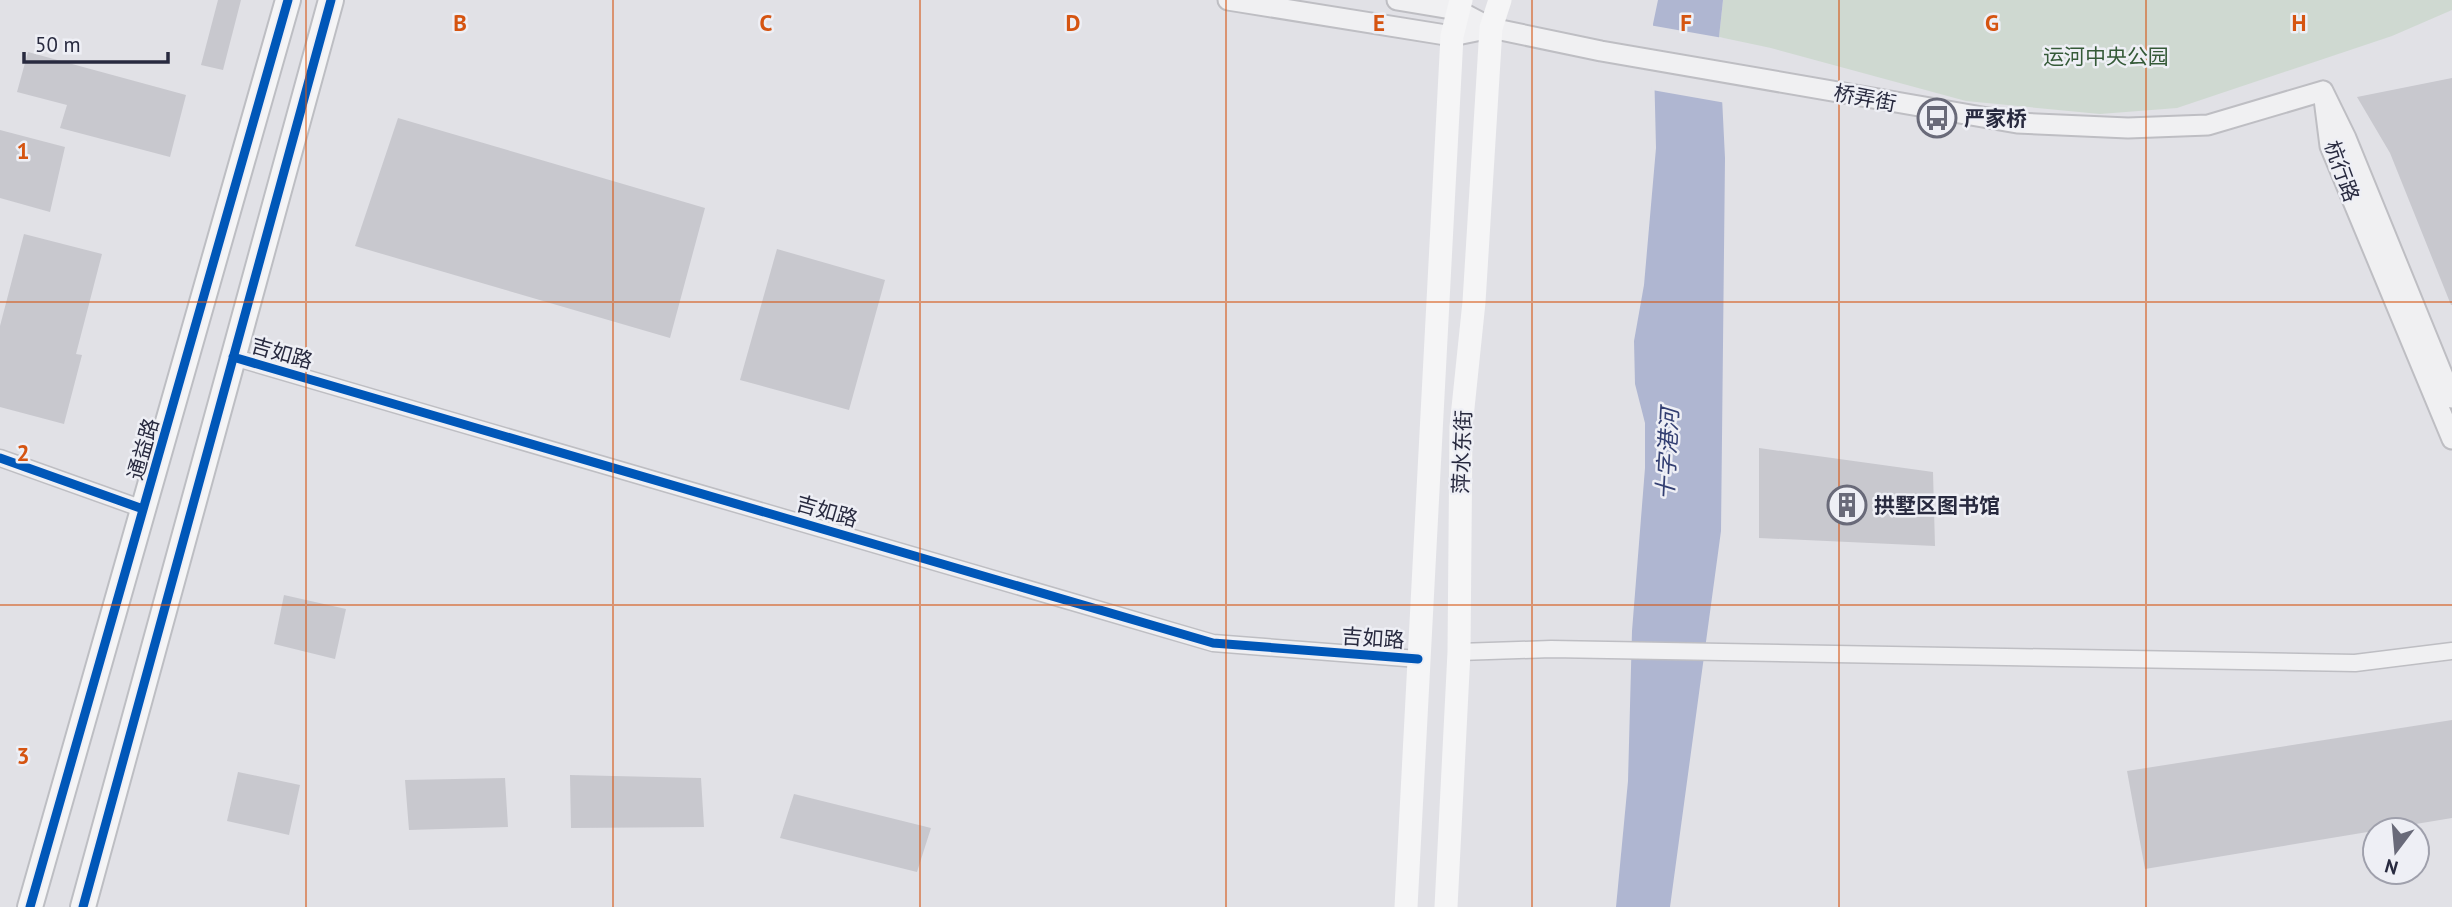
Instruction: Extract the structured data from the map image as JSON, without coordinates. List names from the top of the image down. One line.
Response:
{"streets":{"main road":["通益路","萍水东街"],"street":["桥弄街","杭行路","吉如路"]},"crossings":[["桥弄街","杭行路"],["桥弄街","萍水东街"],["吉如路","萍水东街"]],"water":["十字港河"],"parks":["运河中央公园"],"places":{"bus stop":["严家桥"],"building":["拱墅区图书馆"]},"scale_bar":"50 m","north":"bottom","grid":{"columns":["B","C","D","E","F","G","H"],"rows":["1","2","3"]}}
